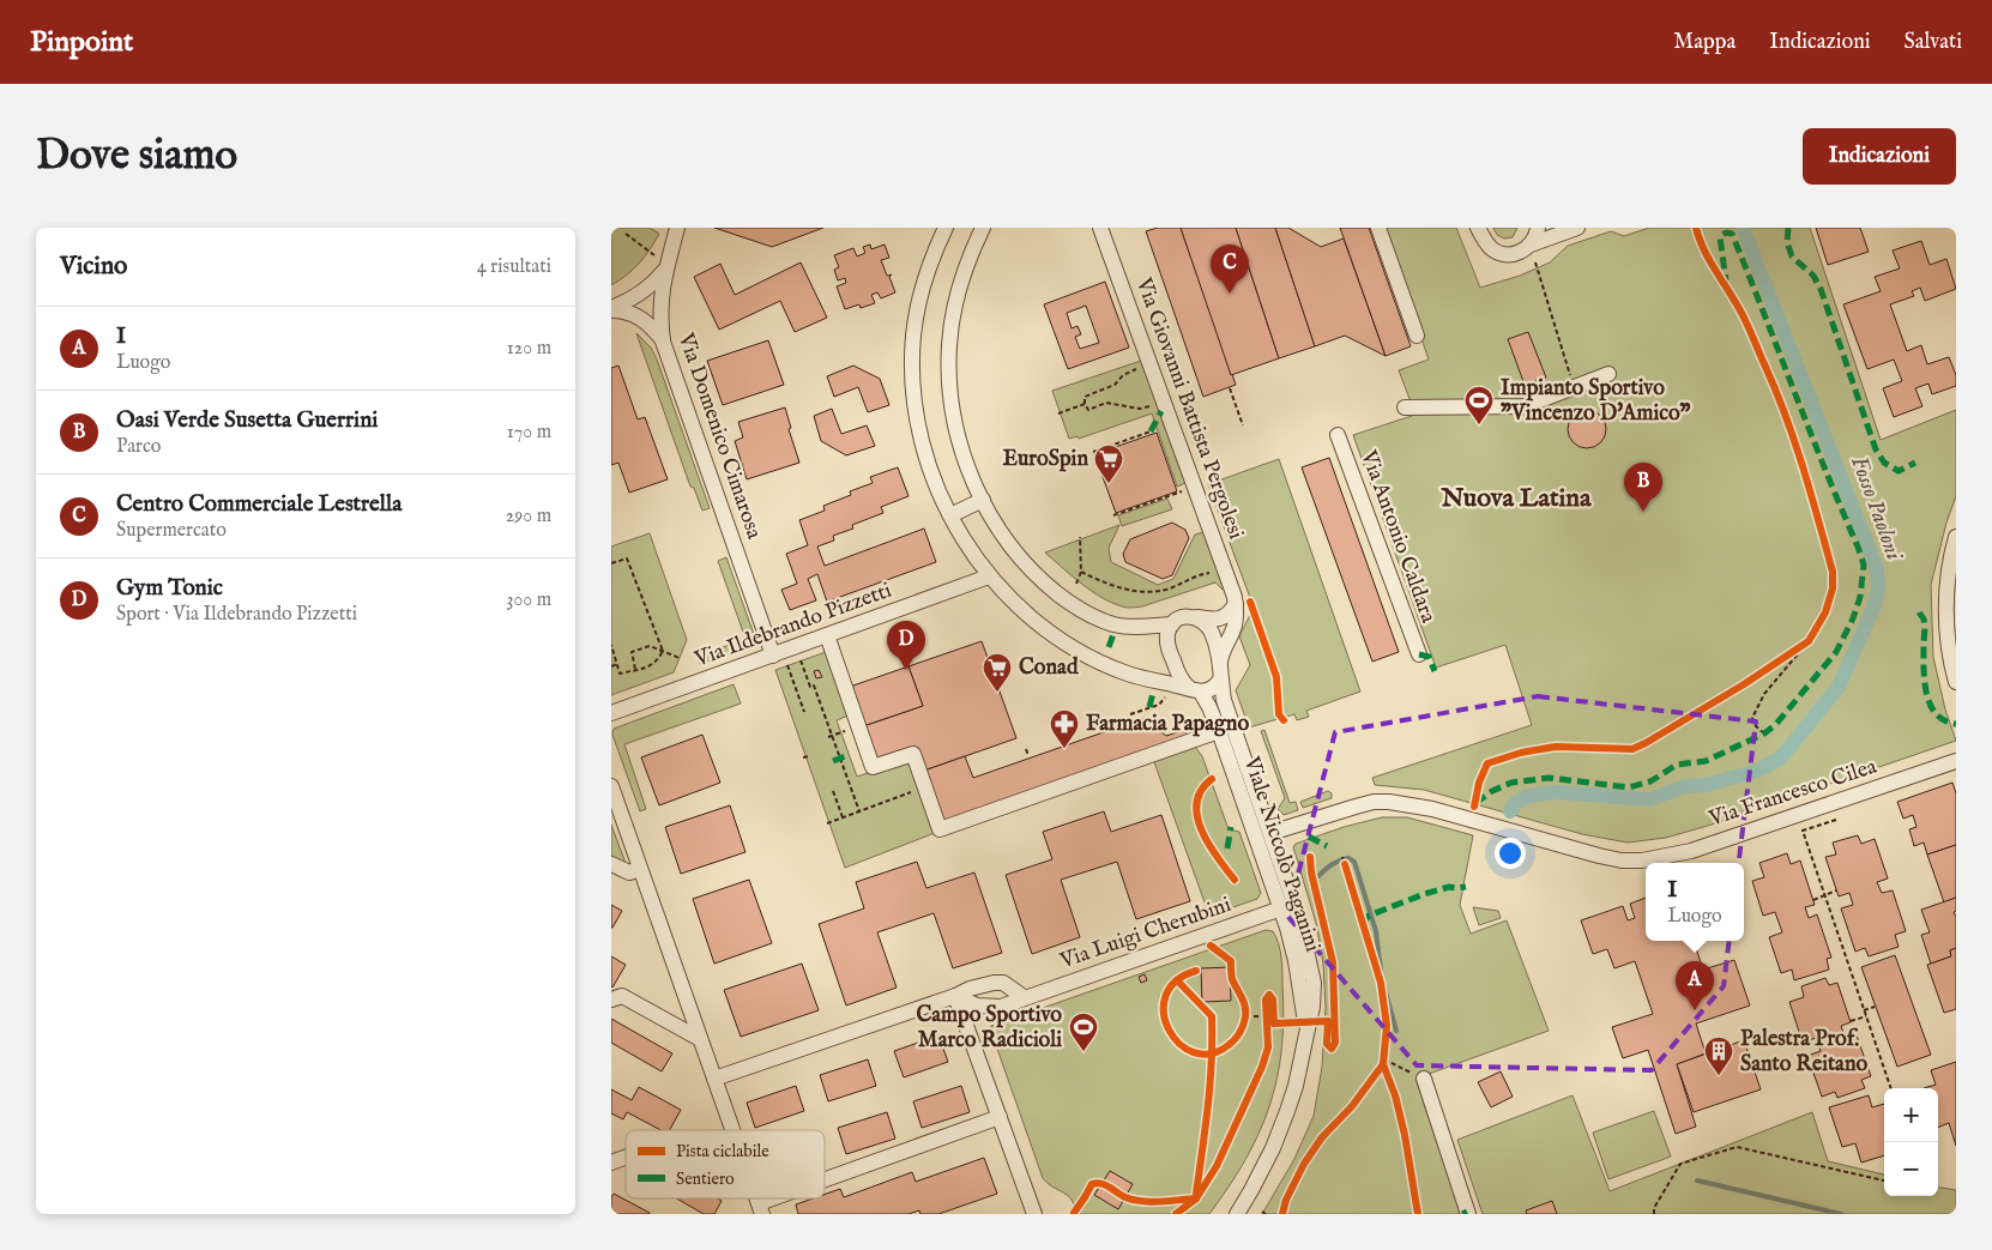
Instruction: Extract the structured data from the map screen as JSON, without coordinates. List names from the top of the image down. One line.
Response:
{"streets":{"street":["Via Giovanni Battista Pergolesi","Via Domenico Cimarosa","Via Antonio Caldara","Via Ildebrando Pizzetti","Via Francesco Cilea","Viale Niccolò Paganini","Via Luigi Cherubini"]},"crossings":[["Via Giovanni Battista Pergolesi","Viale Niccolò Paganini"],["Via Domenico Cimarosa","Via Ildebrando Pizzetti"],["Via Francesco Cilea","Viale Niccolò Paganini"],["Viale Niccolò Paganini","Via Luigi Cherubini"]],"districts":["Nuova Latina"],"water":["Fosso Paoloni"],"places":{"sports":["Impianto Sportivo \"Vincenzo D'Amico\"","Campo Sportivo Marco Radicioli"],"supermarket":["EuroSpin","Conad"],"pharmacy":["Farmacia Papagno"],"building":["Palestra Prof. Santo Reitano"]},"legend":["Pista ciclabile","Sentiero"],"page":{"header":"Pinpoint","nav":["Mappa","Indicazioni","Salvati"],"buttons":"Indicazioni","title":"Dove siamo","heading":["Vicino","4 risultati"],"pins":["C","B","D","A"],"list":[{"mark":"A","name":"I","note":"Luogo","value":"120 m"},{"mark":"B","name":"Oasi Verde Susetta Guerrini","note":"Parco","value":"170 m"},{"mark":"C","name":"Centro Commerciale Lestrella","note":"Supermercato","value":"290 m"},{"mark":"D","name":"Gym Tonic","note":"Sport · Via Ildebrando Pizzetti","value":"300 m"}],"popup":["I","Luogo"],"map_buttons":["+","−"]}}
